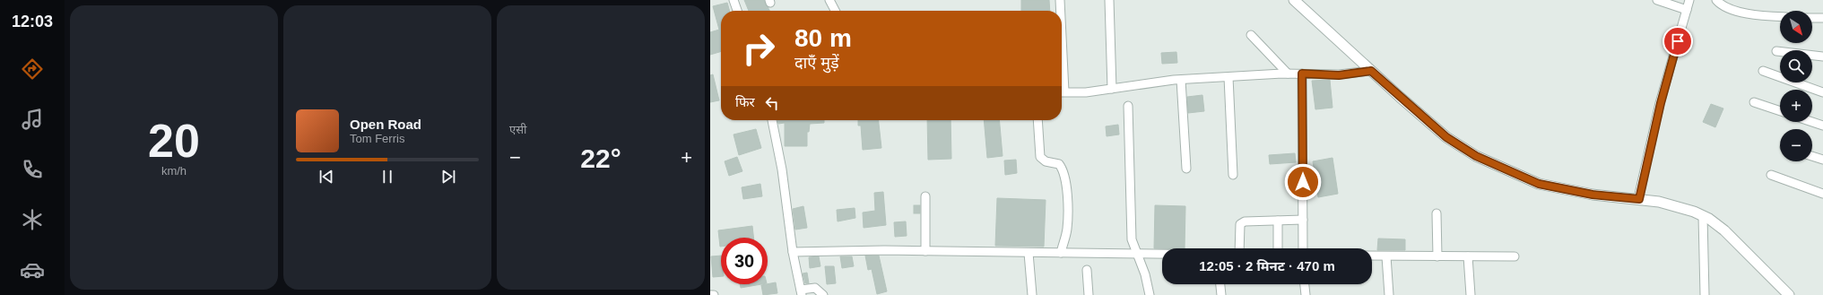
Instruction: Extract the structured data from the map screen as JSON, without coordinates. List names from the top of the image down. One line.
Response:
{"north":"bottom right","page":{"tabs":"12:03","tile":[["20","km/h"],"एसी"],"map_buttons":["+","−"],"turn":["80 m","दाएँ मुड़ें"],"then":"फिर","song":["Open Road","Tom Ferris"],"heat":["−","22°","+"],"limit":"30","trip":"12:05 · 2 मिनट · 470 m"}}
